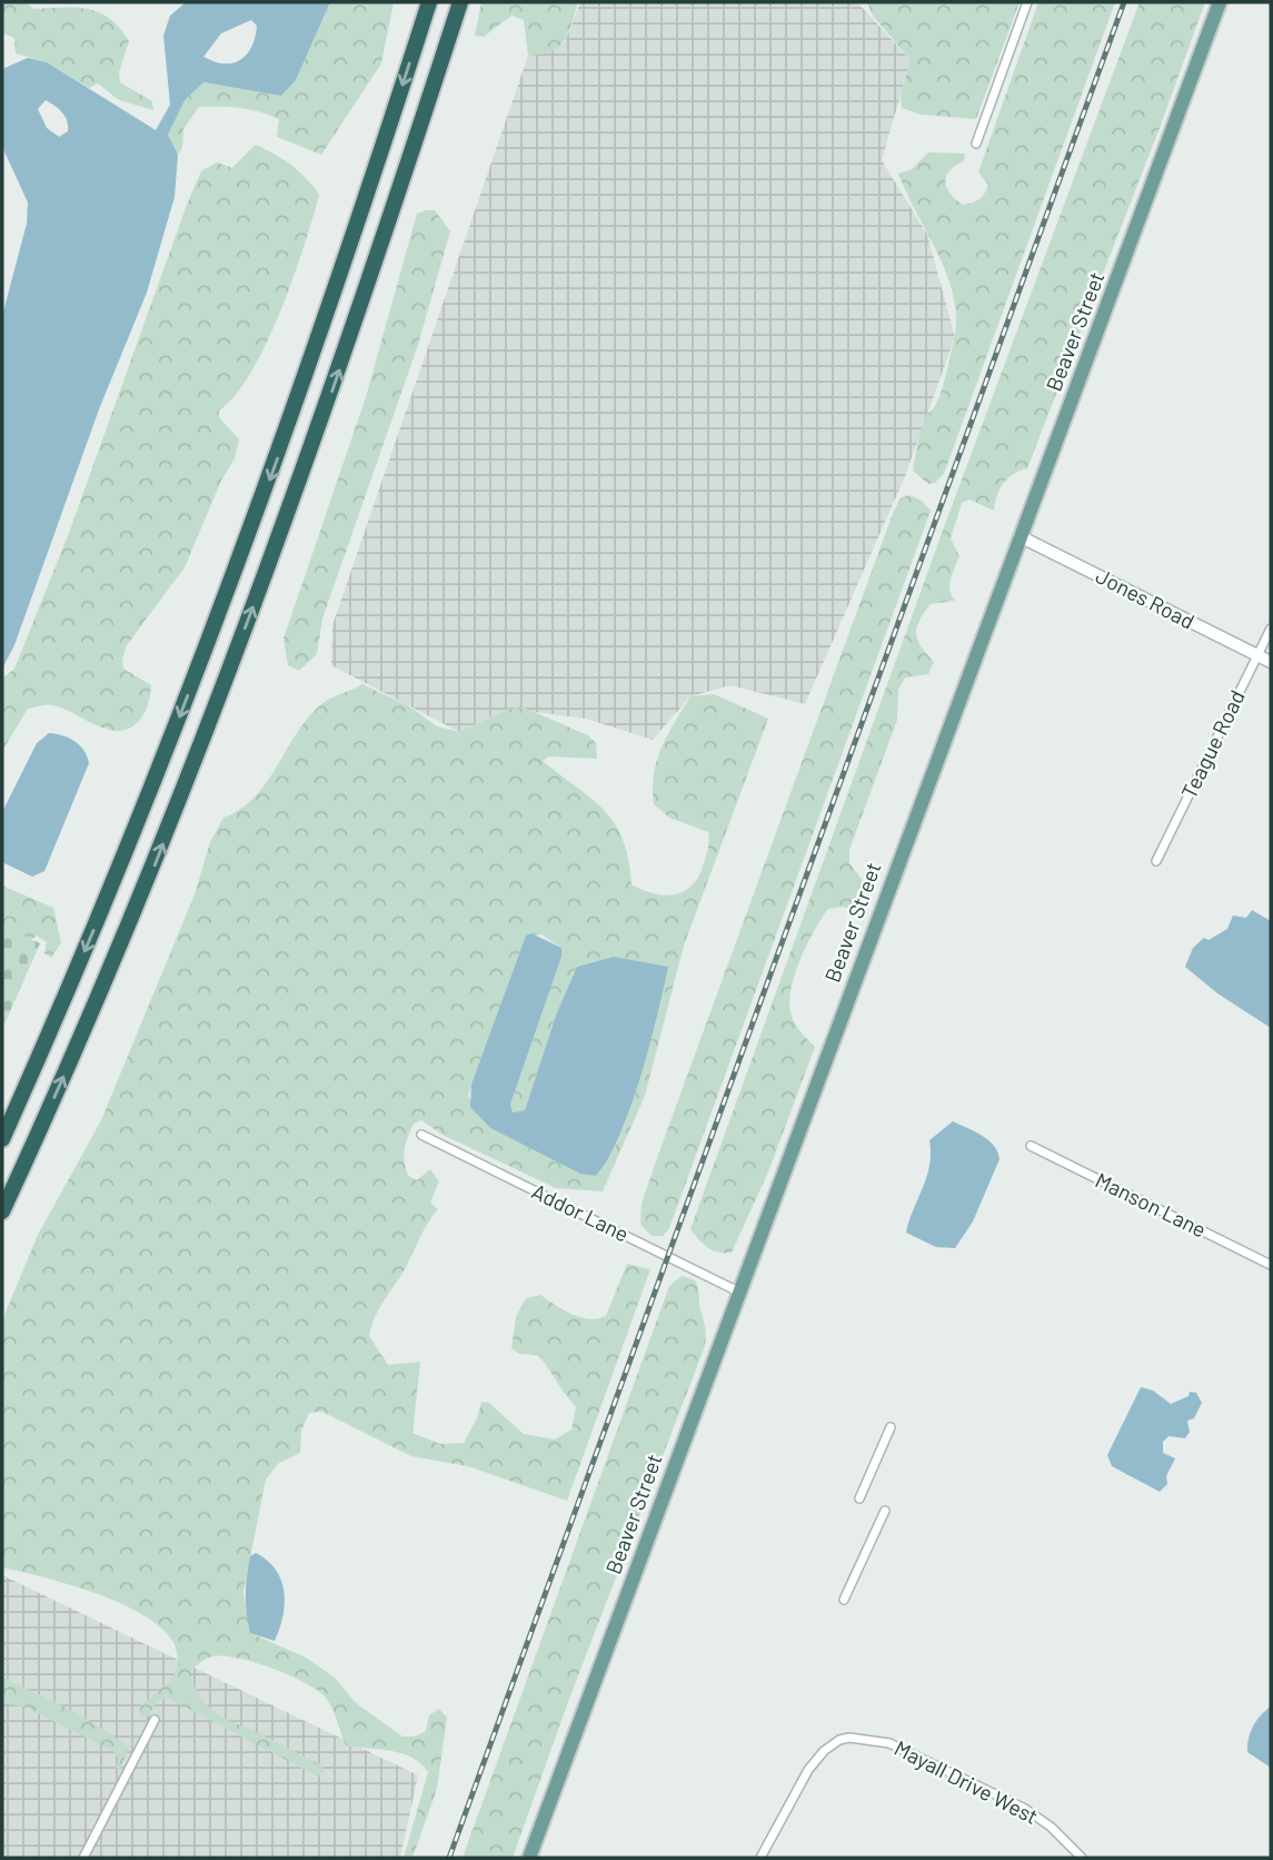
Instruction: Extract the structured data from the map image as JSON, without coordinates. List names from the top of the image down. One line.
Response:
{"streets":{"main road":["Beaver Street"],"street":["Jones Road","Teague Road","Manson Lane","Addor Lane","Mayall Drive West"]},"crossings":[["Beaver Street","Jones Road"],["Beaver Street","Addor Lane"],["Jones Road","Teague Road"]]}
